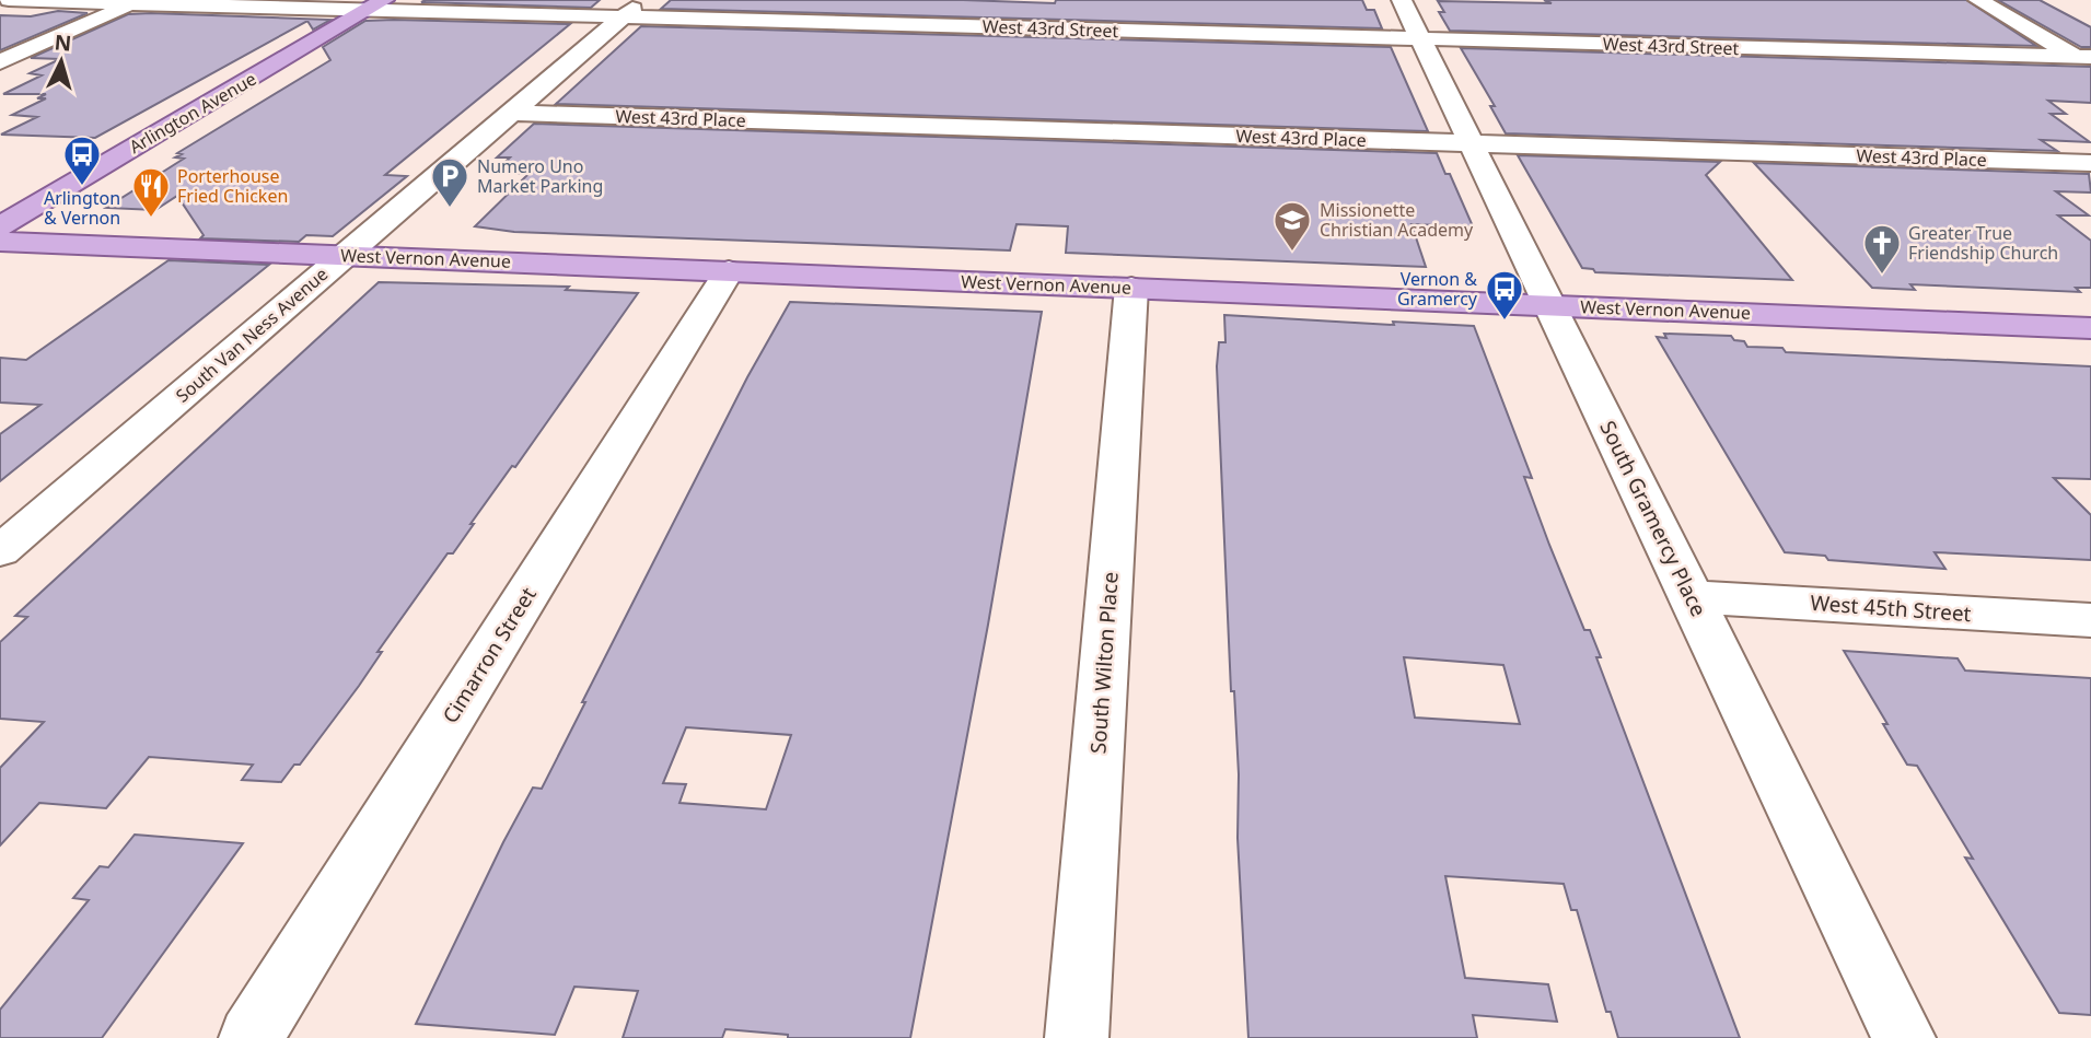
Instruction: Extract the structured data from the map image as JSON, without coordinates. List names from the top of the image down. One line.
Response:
{"streets":{"main road":["Arlington Avenue","West Vernon Avenue"],"street":["West 43rd Street","West 43rd Place","South Van Ness Avenue","South Gramercy Place","West 45th Street","Cimarron Street","South Wilton Place"]},"crossings":[["West 43rd Street","Arlington Avenue"],["West 43rd Street","South Van Ness Avenue"],["West 43rd Street","South Gramercy Place"],["West 43rd Place","South Van Ness Avenue"],["West 43rd Place","South Gramercy Place"],["West Vernon Avenue","South Van Ness Avenue"],["West Vernon Avenue","South Gramercy Place"],["West Vernon Avenue","Cimarron Street"],["West Vernon Avenue","South Wilton Place"],["South Gramercy Place","West 45th Street"]],"places":{"bus stop":["Arlington & Vernon","Vernon & Gramercy"],"parking":["Numero Uno Market Parking"],"restaurant":["Porterhouse Fried Chicken"],"school or university":["Missionette Christian Academy"],"church":["Greater True Friendship Church"]},"north":"top"}
